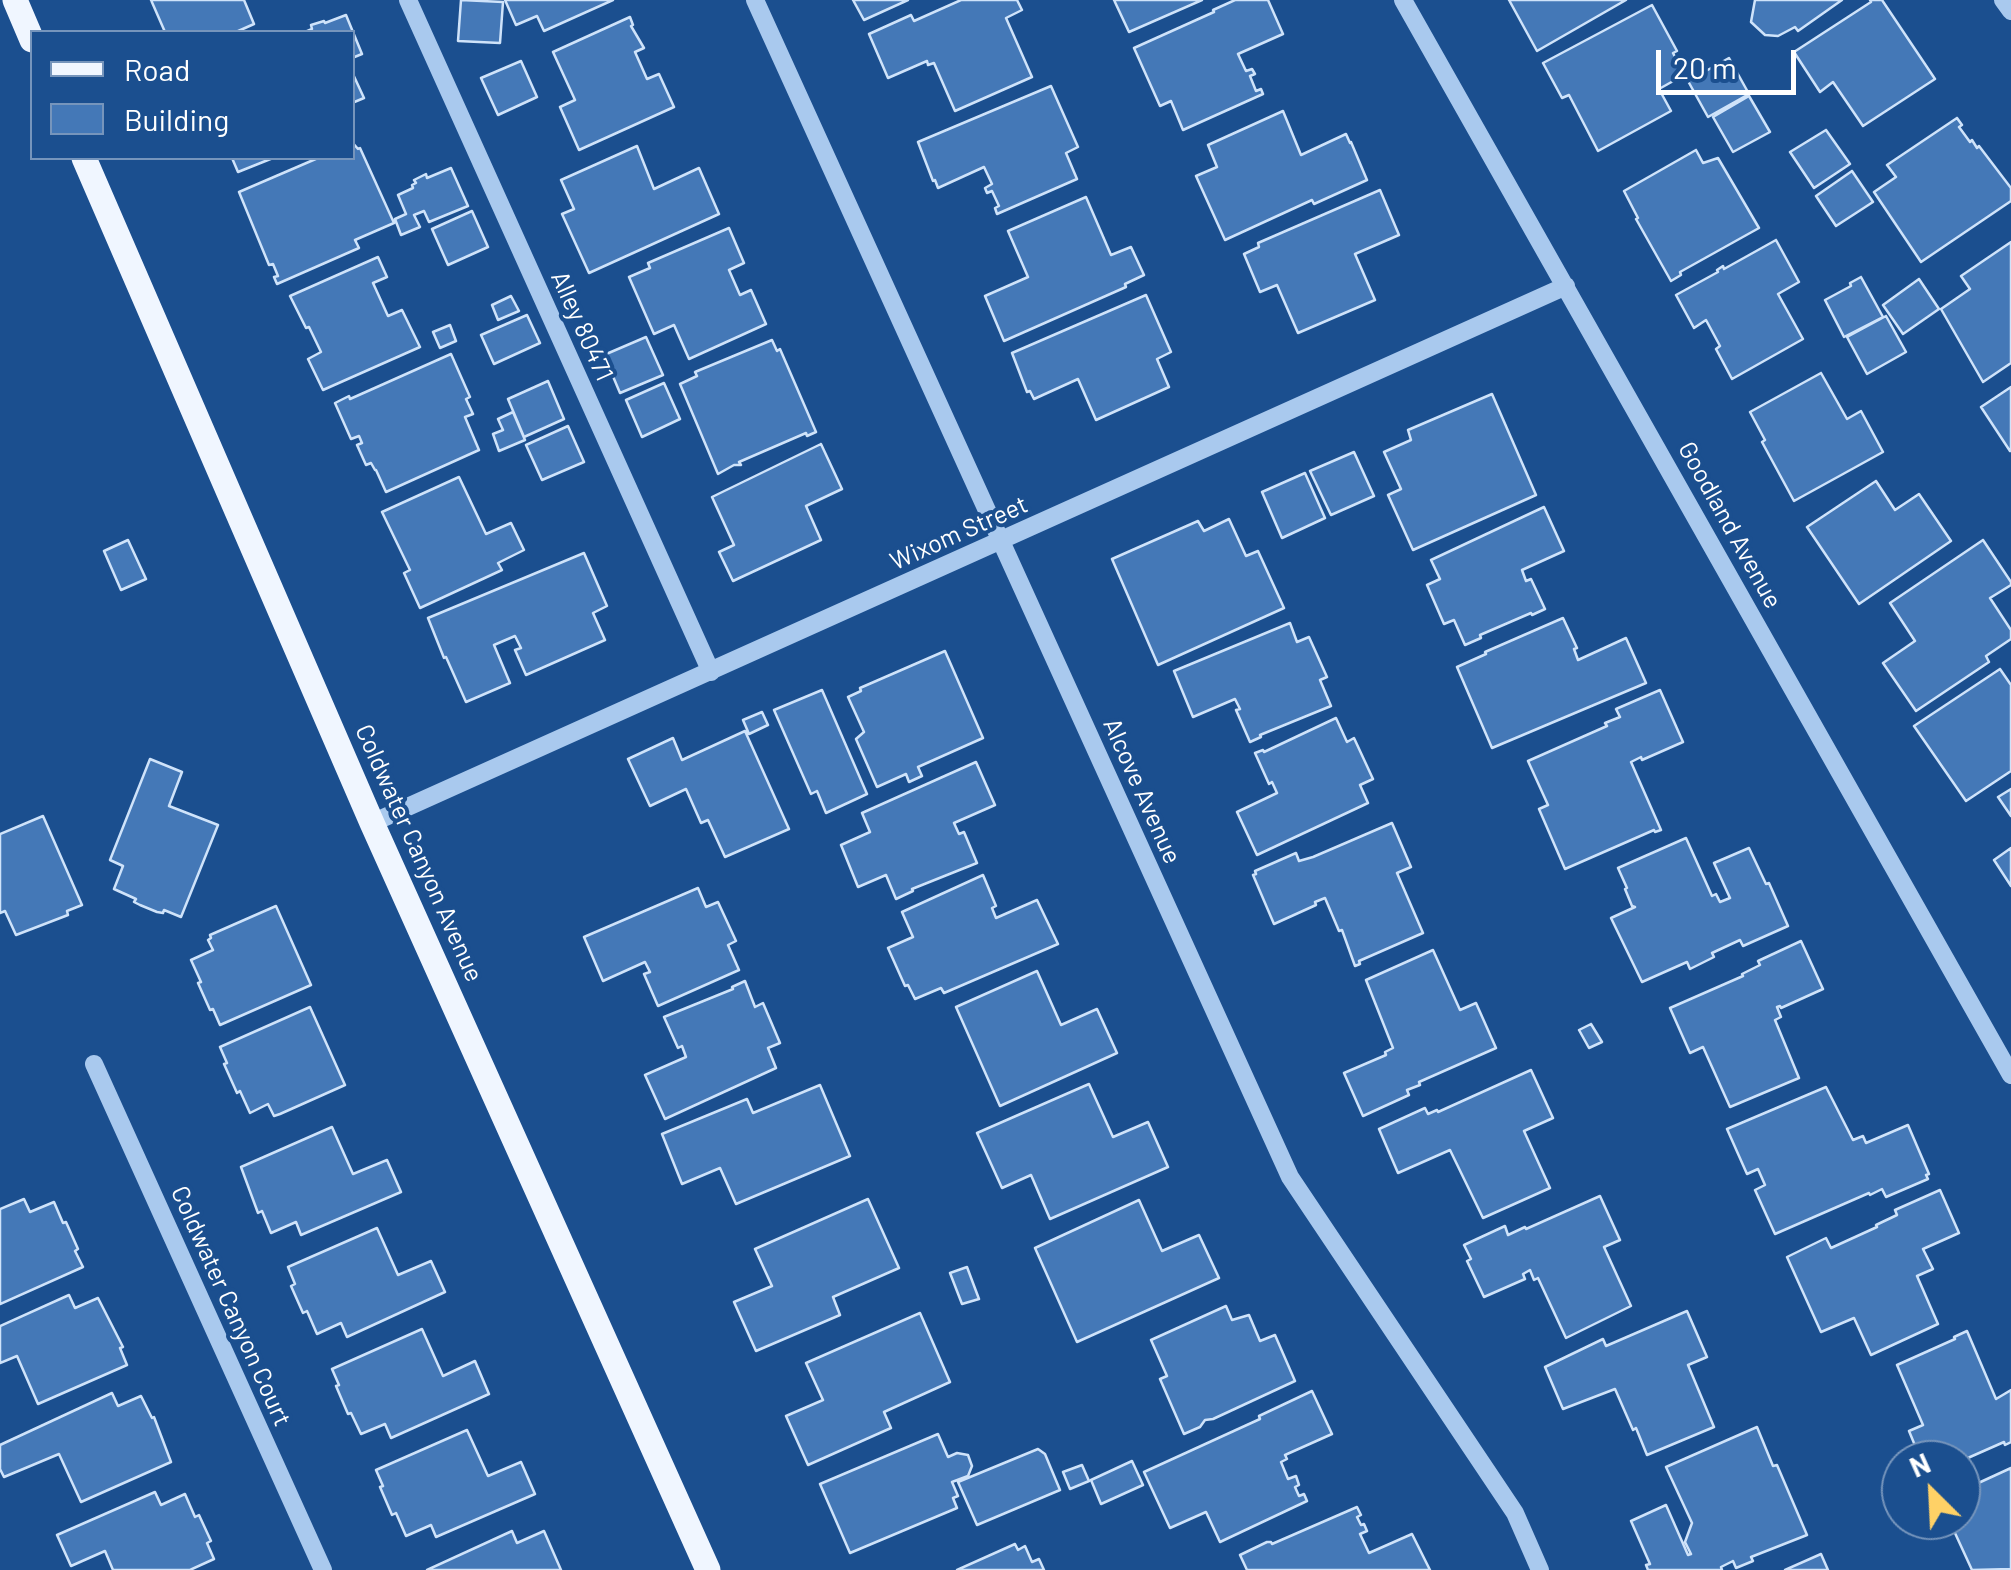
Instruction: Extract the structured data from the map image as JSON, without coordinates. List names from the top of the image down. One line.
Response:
{"streets":{"main road":["Coldwater Canyon Avenue"],"street":["Alley 80471","Goodland Avenue","Wixom Street","Alcove Avenue","Coldwater Canyon Court"]},"crossings":[["Alley 80471","Wixom Street"],["Goodland Avenue","Wixom Street"],["Wixom Street","Alcove Avenue"],["Wixom Street","Coldwater Canyon Avenue"]],"legend":["Road","Building"],"scale_bar":"20 m","north":"top left"}
